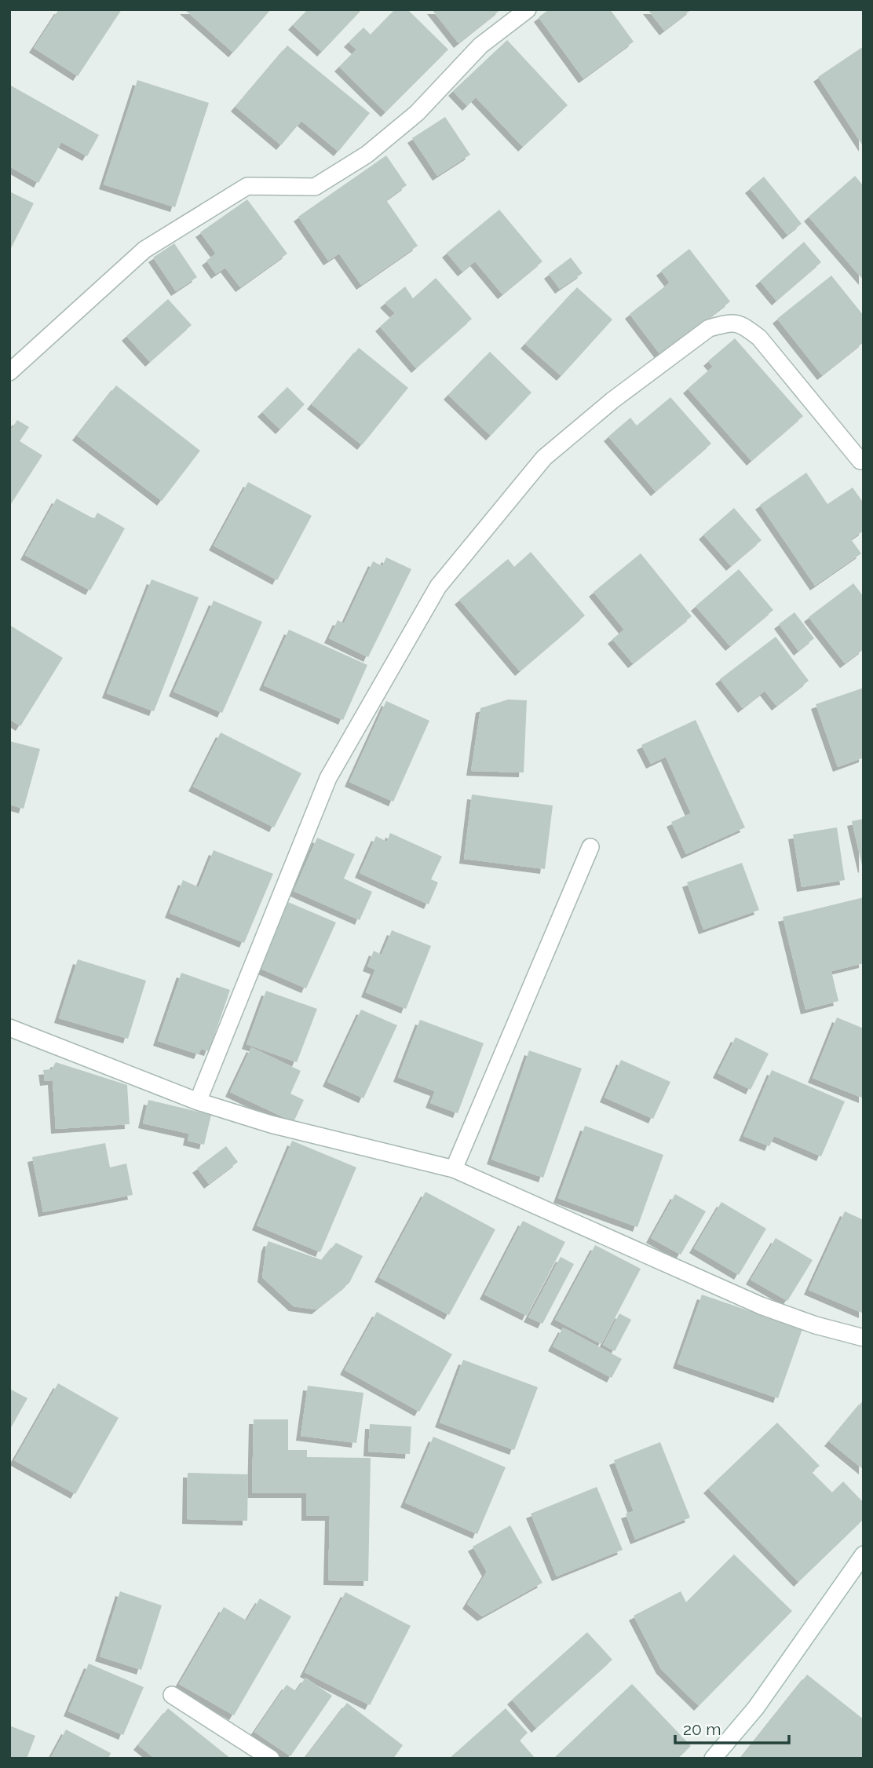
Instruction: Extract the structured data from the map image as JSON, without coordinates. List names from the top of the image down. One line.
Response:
{"scale_bar":"20 m"}
